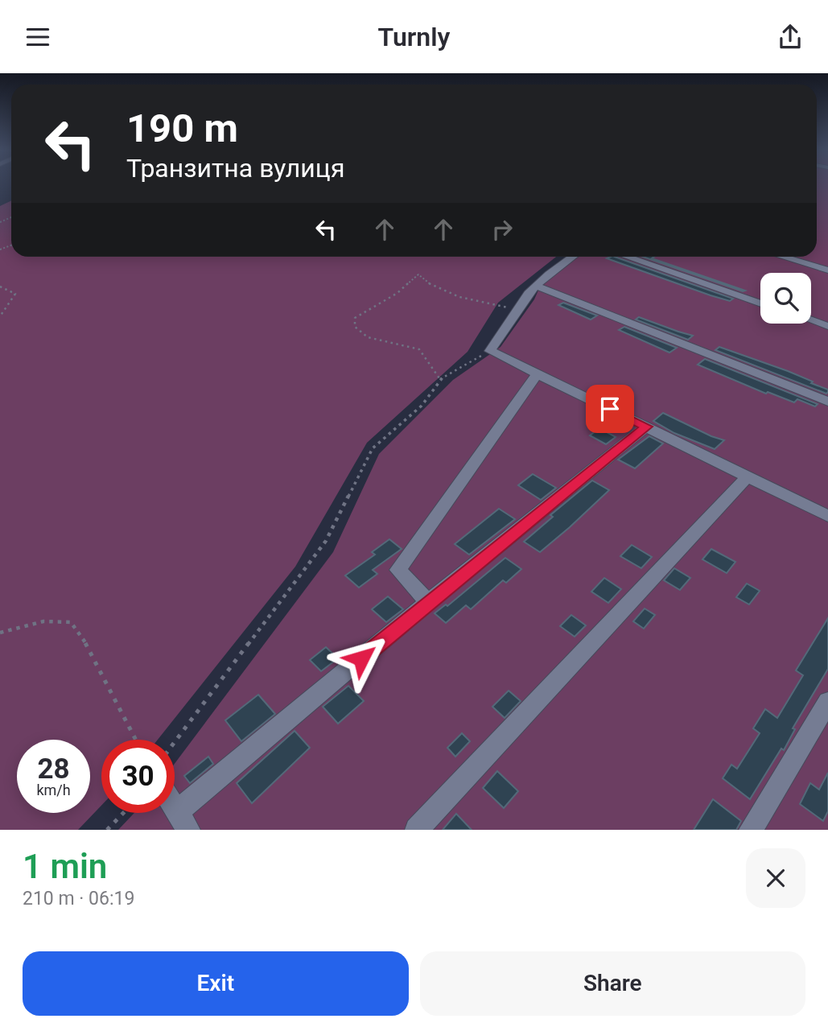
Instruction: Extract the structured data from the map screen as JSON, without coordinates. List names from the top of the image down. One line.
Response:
{"page":{"header":"Turnly","turn":["190 m","Транзитна вулиця"],"speed":"28 km/h","limit":"30","heading":["1 min","210 m · 06:19"],"buttons":["Exit","Share"]}}
